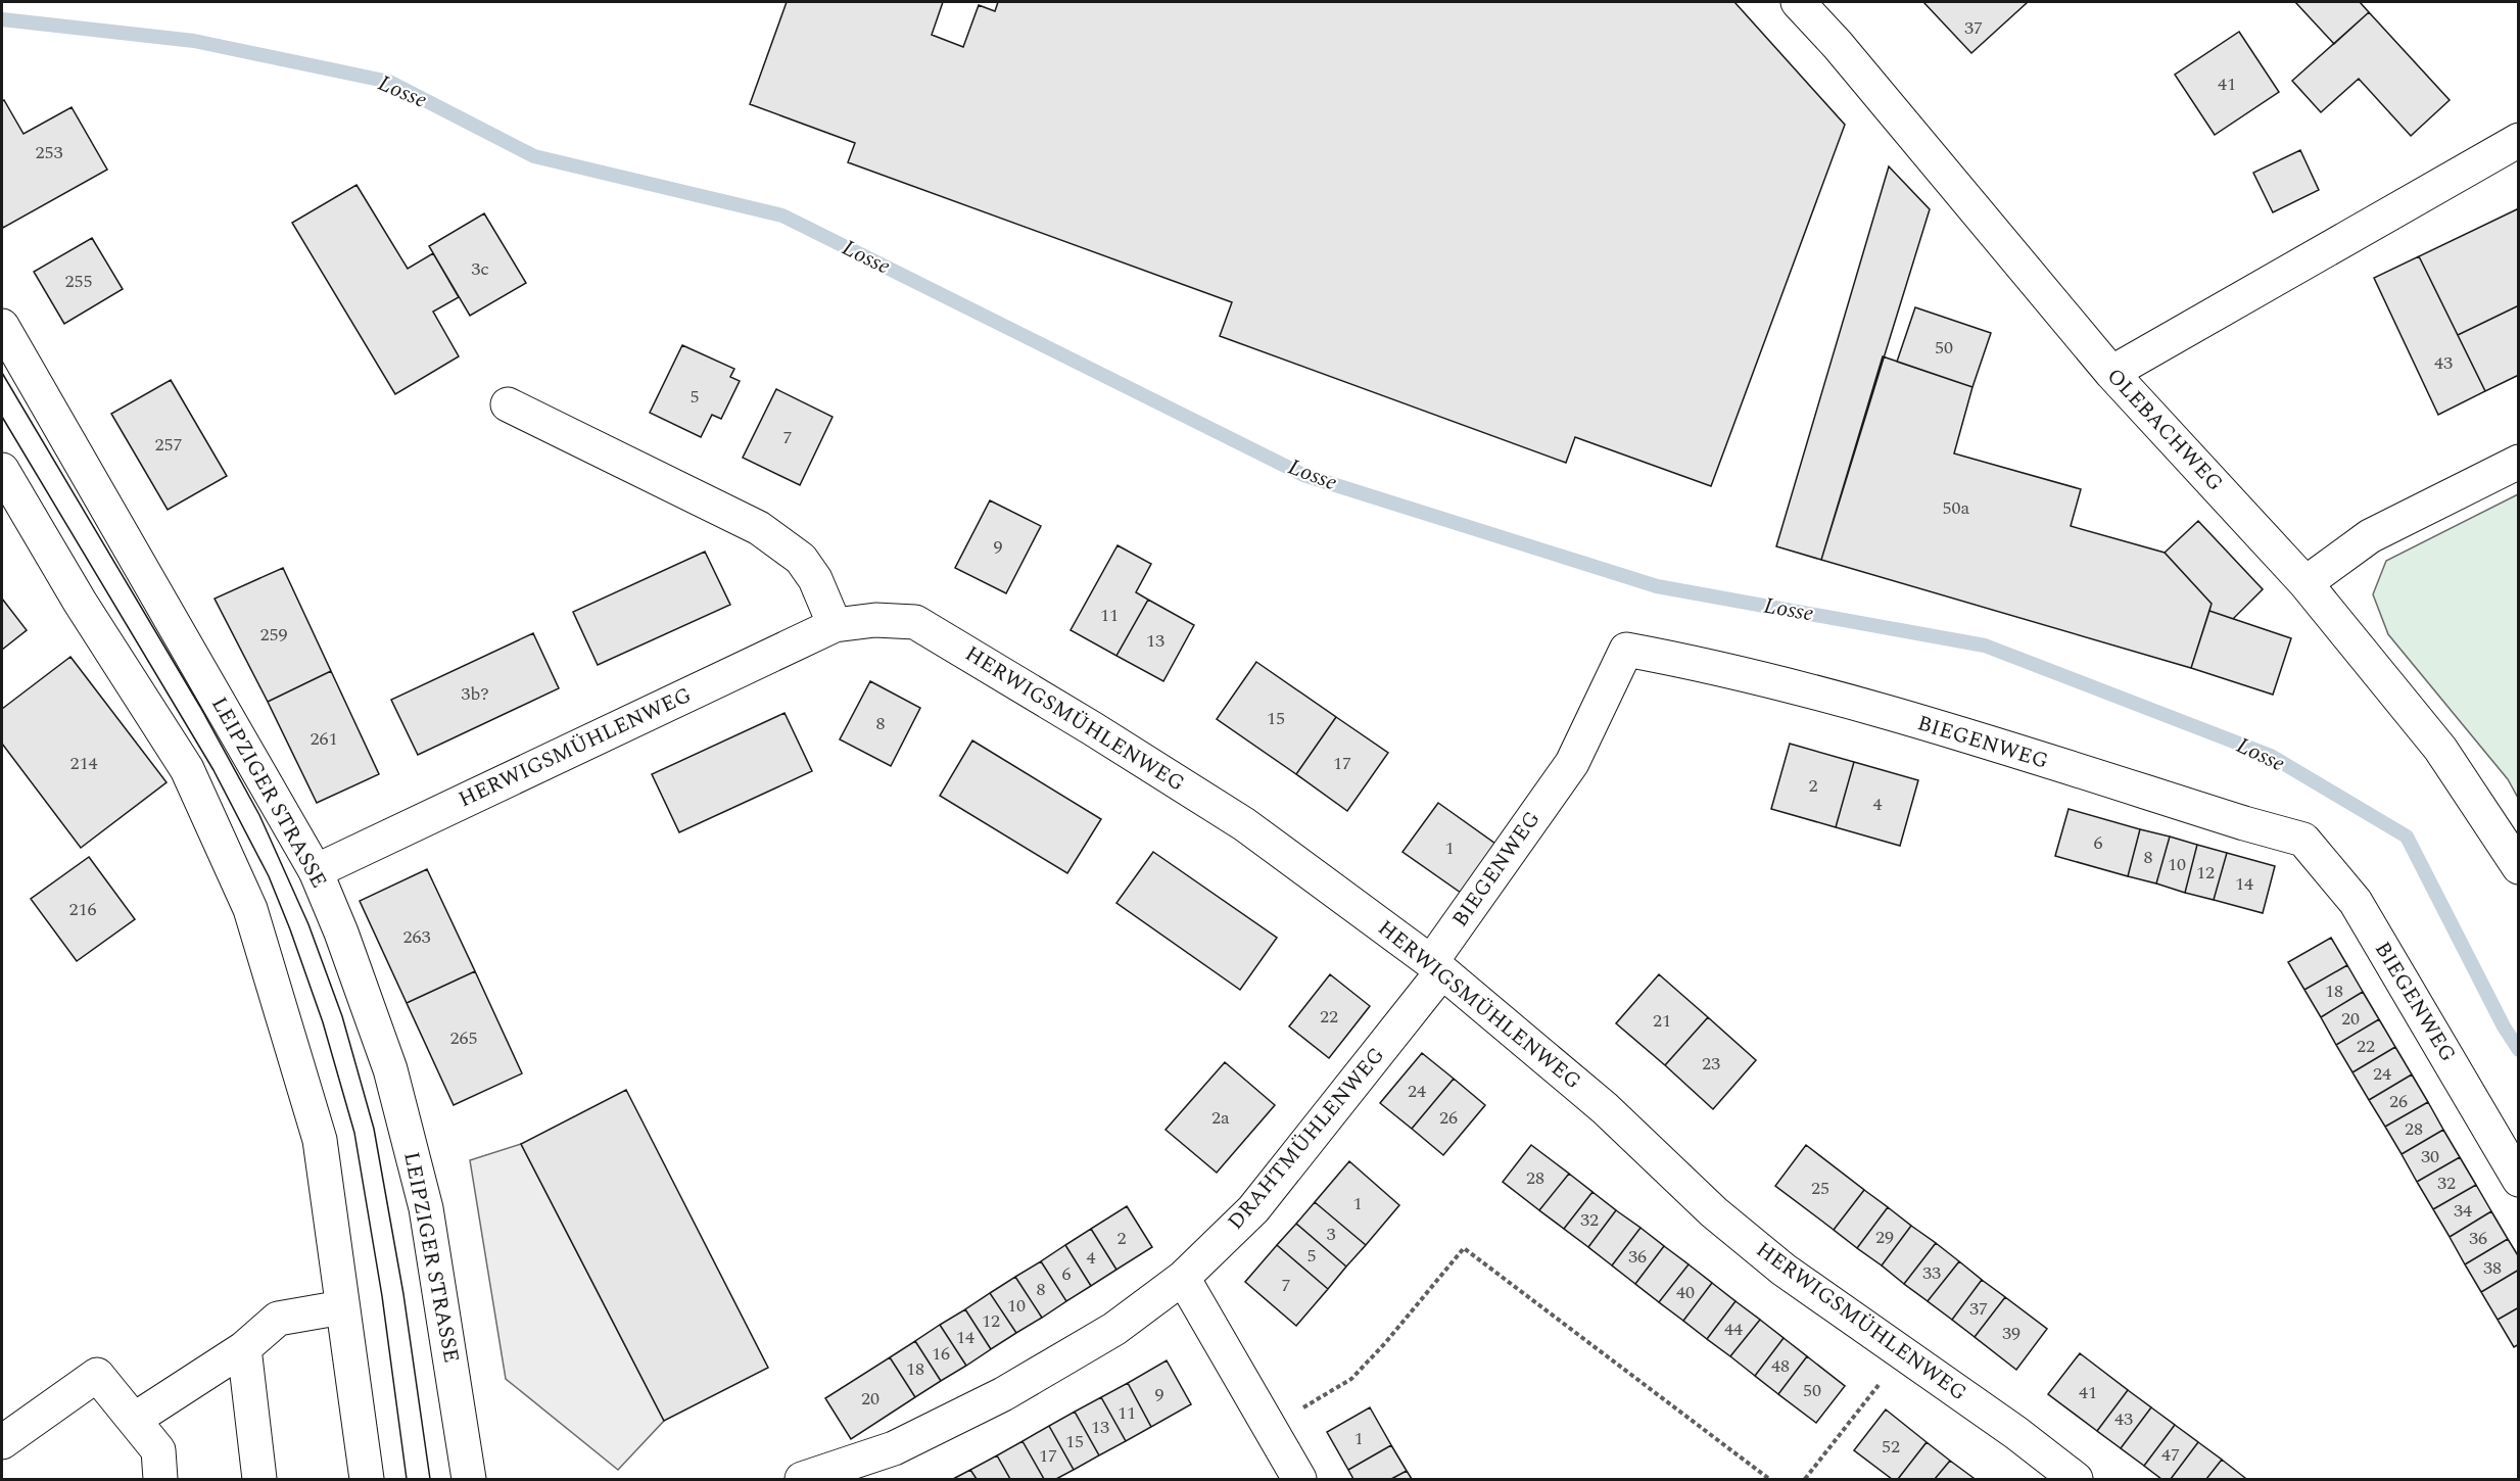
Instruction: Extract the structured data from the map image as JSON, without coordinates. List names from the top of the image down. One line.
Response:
{"streets":{"street":["OLEBACHWEG","HERWIGSMÜHLENWEG","BIEGENWEG","LEIPZIGER STRASSE","DRAHTMÜHLENWEG"]},"crossings":[["HERWIGSMÜHLENWEG","BIEGENWEG"],["HERWIGSMÜHLENWEG","LEIPZIGER STRASSE"],["HERWIGSMÜHLENWEG","DRAHTMÜHLENWEG"],["BIEGENWEG","DRAHTMÜHLENWEG"]],"water":["Losse"],"house_numbers":["37","41","253","3c","255","50","43","5","7","257","50a","9","11","259","13","3b?","15","8","261","214","17","2","4","6","1","8","10","12","14","216","263","18","22","20","21","265","22","23","24","24","26","2a","26","28","30","28","32","25","1","34","32","3","29","2","36","5","36","4","38","33","6","7","8","40","10","37","12","44","39","14","16","48","18","50","41","9","20","11","43","13","1","15","52","47","17"]}
